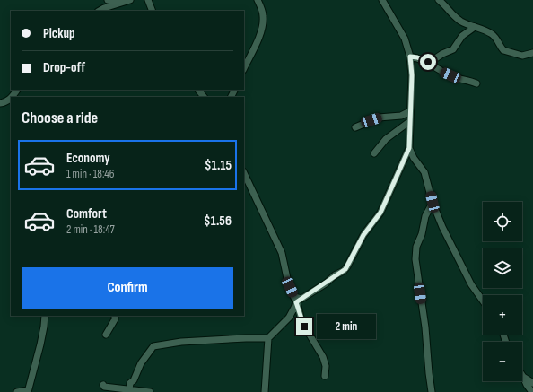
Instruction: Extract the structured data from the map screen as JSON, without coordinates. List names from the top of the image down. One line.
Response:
{"page":{"banner":["Pickup","Drop-off"],"heading":"Choose a ride","list":[{"name":"Economy","note":"1 min · 18:46","value":"$1.15"},{"name":"Comfort","note":"2 min · 18:47","value":"$1.56"}],"map_buttons":["+","−"],"buttons":"Confirm","bubble":"2 min"}}
